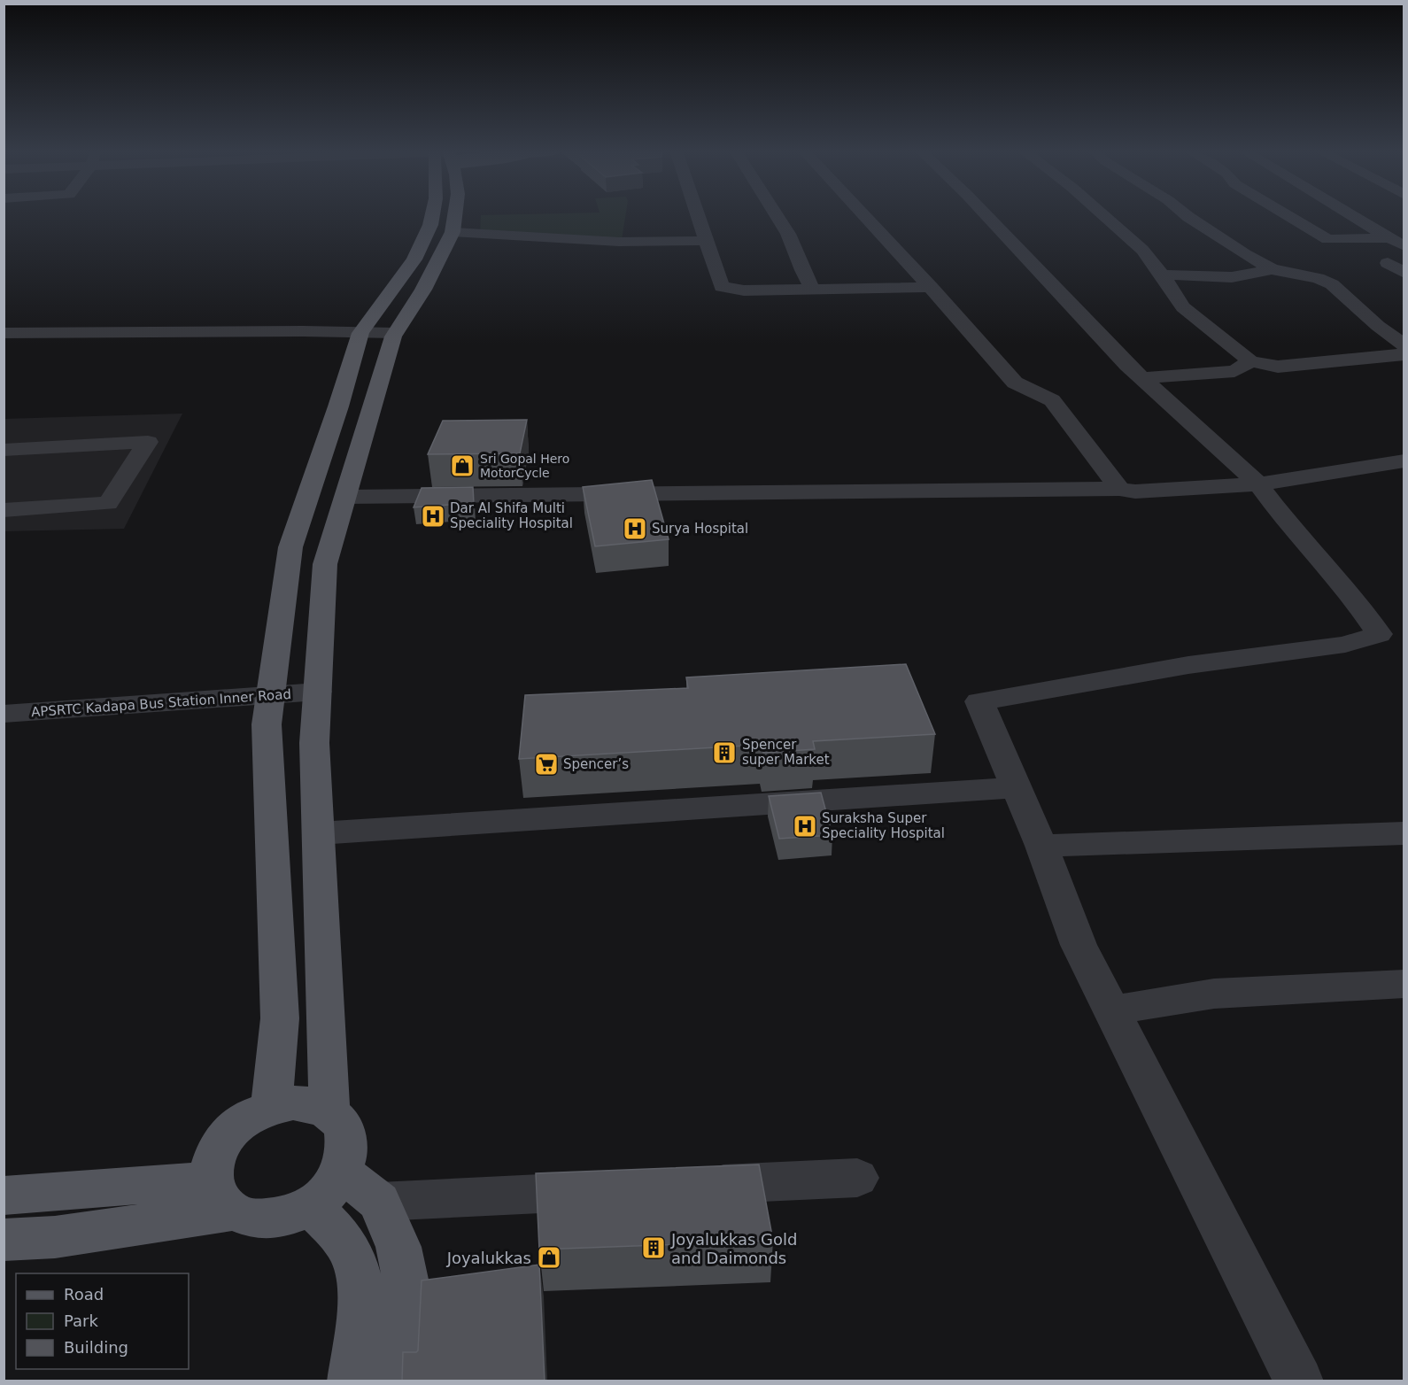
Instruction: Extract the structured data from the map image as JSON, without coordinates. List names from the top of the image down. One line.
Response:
{"streets":{"street":["APSRTC Kadapa Bus Station Inner Road"]},"places":{"shop":["Sri Gopal Hero MotorCycle","Joyalukkas"],"hospital":["Dar Al Shifa Multi Speciality Hospital","Surya Hospital","Suraksha Super Speciality Hospital"],"building":["Spencer super Market","Joyalukkas Gold and Daimonds"],"supermarket":["Spencer’s"]},"legend":["Road","Park","Building"]}
